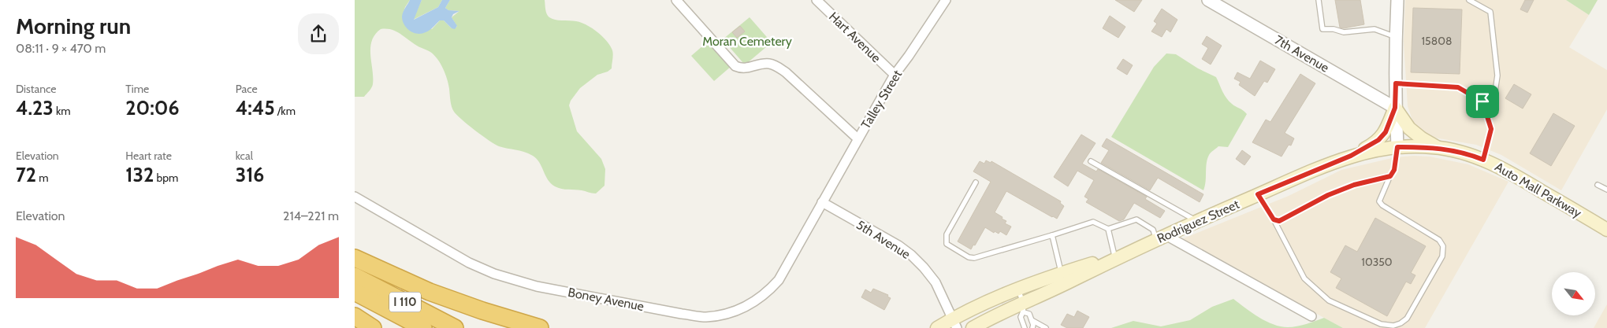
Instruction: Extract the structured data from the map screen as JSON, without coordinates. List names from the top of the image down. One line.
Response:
{"streets":{"highway":["I 110"],"main road":["Auto Mall Parkway","Rodriguez Street"],"street":["Hart Avenue","7th Avenue","Talley Street","5th Avenue","Boney Avenue"]},"crossings":[["Hart Avenue","Talley Street"],["Talley Street","5th Avenue"],["Talley Street","Boney Avenue"],["Auto Mall Parkway","Rodriguez Street"],["Rodriguez Street","5th Avenue"],["5th Avenue","Boney Avenue"]],"parks":["Moran Cemetery"],"house_numbers":["15808","10350"],"north":"bottom right","page":{"heading":["Morning run","08:11 · 9 × 470 m"],"stats":[["Distance","4.23 km"],["Time","20:06"],["Pace","4:45 /km"],["Elevation","72 m"],["Heart rate","132 bpm"],["kcal","316"]],"chart":["Elevation","214–221 m"]}}
